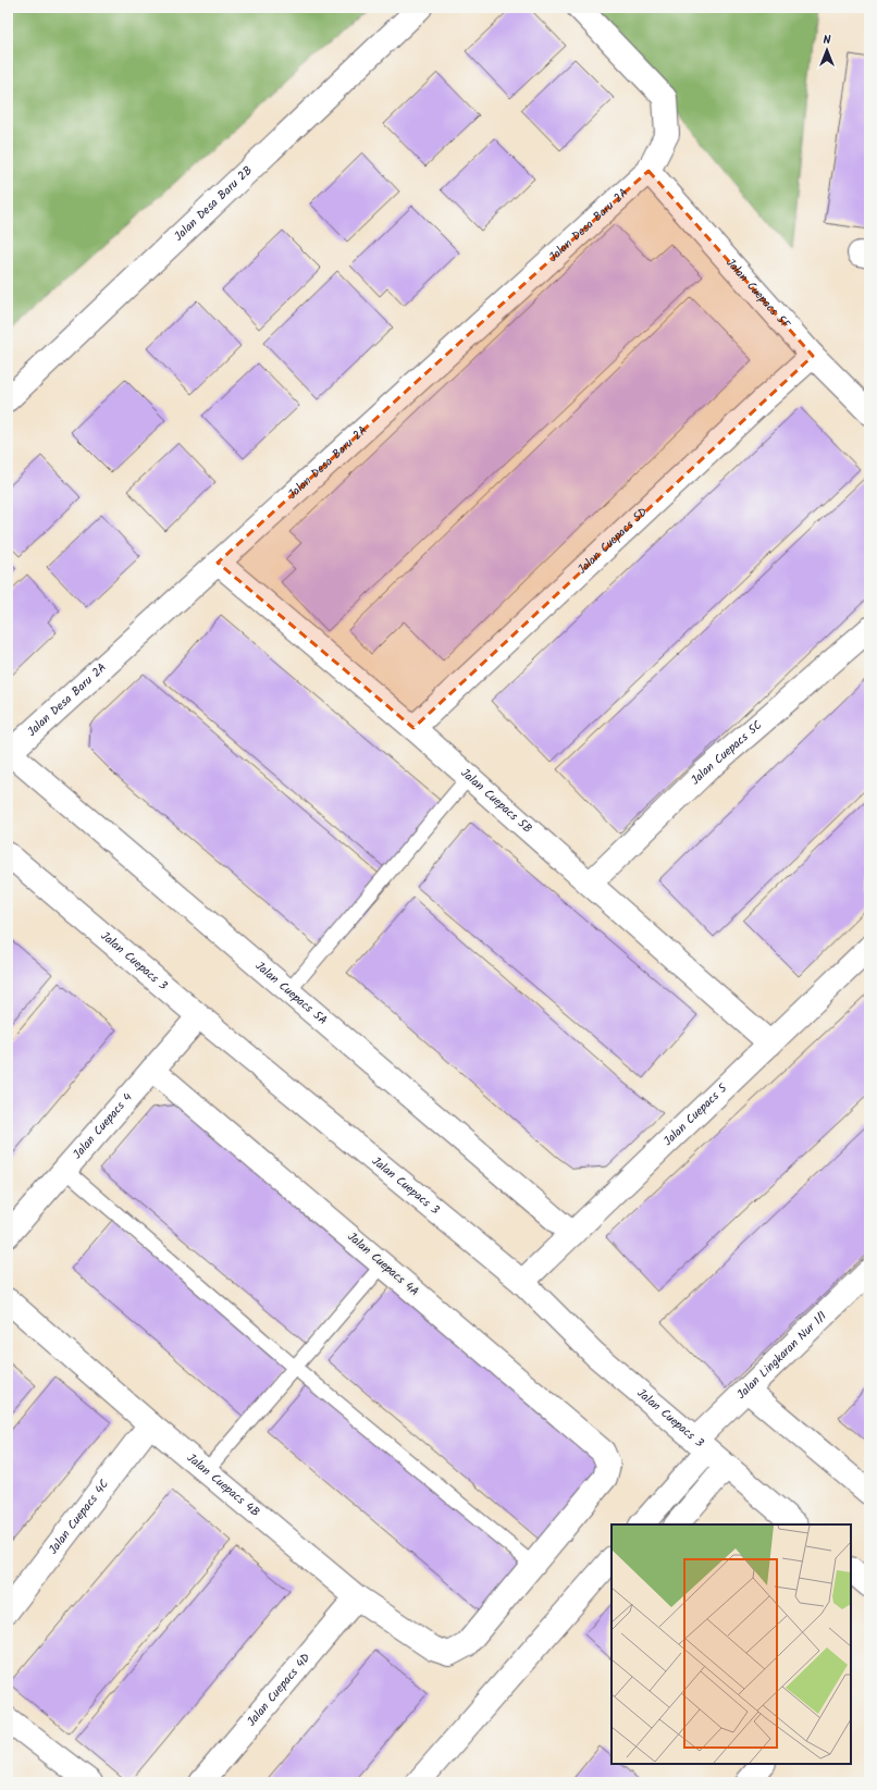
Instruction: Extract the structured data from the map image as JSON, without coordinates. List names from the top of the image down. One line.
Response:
{"streets":{"street":["Jalan Desa Baru 2B","Jalan Desa Baru 2A","Jalan Cuepacs 5F","Jalan Cuepacs 5D","Jalan Cuepacs 5C","Jalan Cuepacs 5B","Jalan Cuepacs 3","Jalan Cuepacs 5A","Jalan Cuepacs 5","Jalan Cuepacs 4","Jalan Cuepacs 4A","Jalan Lingkaran Nur 1/1","Jalan Cuepacs 4B","Jalan Cuepacs 4C","Jalan Cuepacs 4D"]},"crossings":[["Jalan Desa Baru 2A","Jalan Cuepacs 5F"],["Jalan Desa Baru 2A","Jalan Cuepacs 5B"],["Jalan Desa Baru 2A","Jalan Cuepacs 5A"],["Jalan Cuepacs 5F","Jalan Cuepacs 5D"],["Jalan Cuepacs 5D","Jalan Cuepacs 5B"],["Jalan Cuepacs 5C","Jalan Cuepacs 5B"],["Jalan Cuepacs 5B","Jalan Cuepacs 5"],["Jalan Cuepacs 3","Jalan Cuepacs 5"],["Jalan Cuepacs 3","Jalan Cuepacs 4"],["Jalan Cuepacs 3","Jalan Lingkaran Nur 1/1"],["Jalan Cuepacs 5A","Jalan Cuepacs 5"],["Jalan Cuepacs 4","Jalan Cuepacs 4A"],["Jalan Cuepacs 4A","Jalan Cuepacs 4B"],["Jalan Cuepacs 4B","Jalan Cuepacs 4C"],["Jalan Cuepacs 4B","Jalan Cuepacs 4D"]],"north":"top"}
